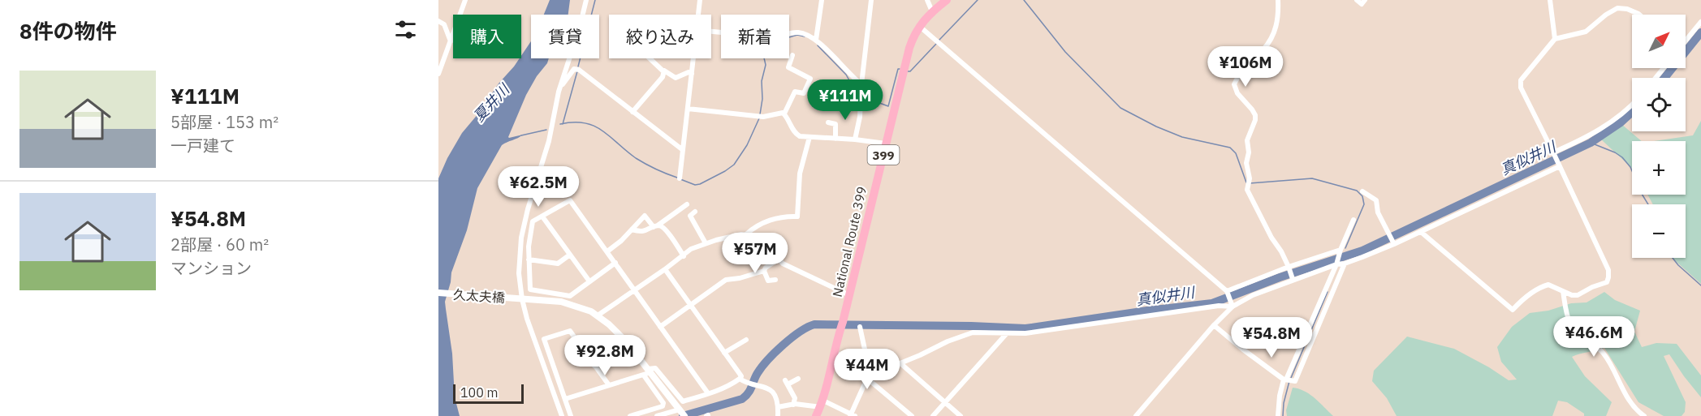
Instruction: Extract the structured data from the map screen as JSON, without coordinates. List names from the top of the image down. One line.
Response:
{"streets":{"highway":["399","National Route 399"],"street":["久太夫橋"]},"water":["夏井川","真似井川"],"scale_bar":"100 m","north":"top right","page":{"heading":"8件の物件","map_buttons":["+","−"],"chip":["購入","賃貸","絞り込み","新着"],"price":["¥106M","¥111M","¥62.5M","¥57M","¥46.6M","¥54.8M","¥92.8M","¥44M"],"list":[{"name":"¥111M","note":"5部屋 · 153 m² · 一戸建て"},{"name":"¥54.8M","note":"2部屋 · 60 m² · マンション"}],"scale":"100 m"}}
